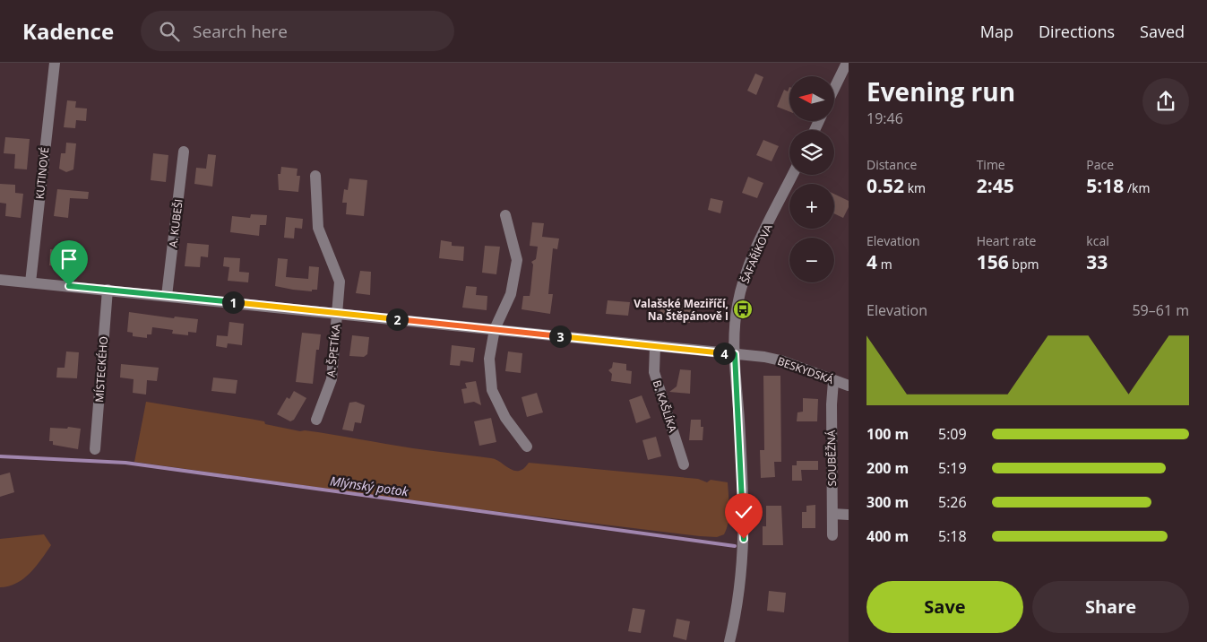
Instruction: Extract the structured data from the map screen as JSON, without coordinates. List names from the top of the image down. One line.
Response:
{"streets":{"street":["KUTINOVÉ","A. KUBEŠI","ŠAFAŘÍKOVA","A. ŠPETÍKA","MÍSTECKÉHO","BESKYDSKÁ","B. KAŠLÍKA","SOUBĚŽNÁ"]},"crossings":[["KUTINOVÉ","BESKYDSKÁ"],["A. KUBEŠI","BESKYDSKÁ"],["ŠAFAŘÍKOVA","BESKYDSKÁ"],["A. ŠPETÍKA","BESKYDSKÁ"],["MÍSTECKÉHO","BESKYDSKÁ"],["BESKYDSKÁ","B. KAŠLÍKA"],["BESKYDSKÁ","SOUBĚŽNÁ"]],"water":["Mlýnský potok"],"places":{"bus stop":["Valašské Meziříčí, Na Štěpánově I"]},"north":"left","page":{"header":"Kadence","search":"Search here","nav":["Map","Directions","Saved"],"heading":["Evening run","19:46"],"map_buttons":["+","−"],"stats":[["Distance","0.52 km"],["Time","2:45"],["Pace","5:18 /km"],["Elevation","4 m"],["Heart rate","156 bpm"],["kcal","33"]],"pins":["1","2","3","4"],"chart":["Elevation","59–61 m"],"list":[{"name":"100 m","note":"5:09"},{"name":"200 m","note":"5:19"},{"name":"300 m","note":"5:26"},{"name":"400 m","note":"5:18"}],"buttons":["Save","Share"]}}
